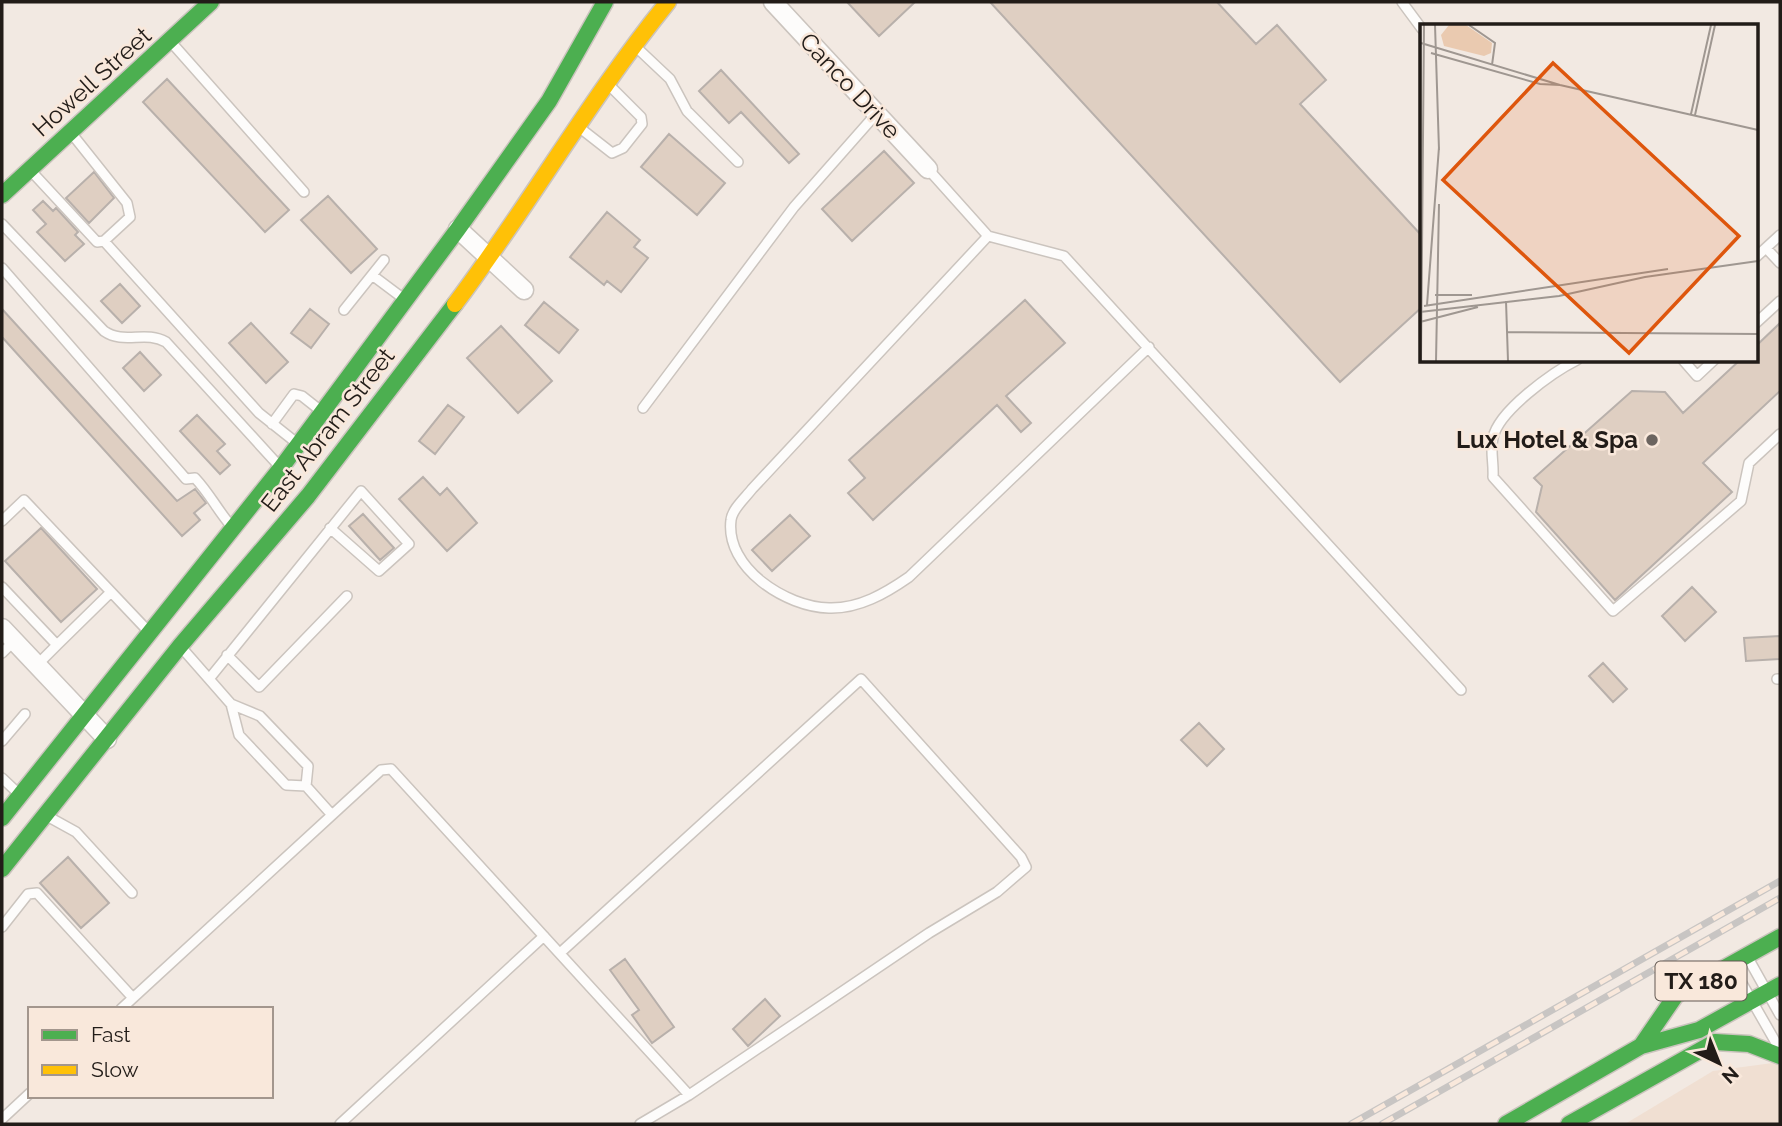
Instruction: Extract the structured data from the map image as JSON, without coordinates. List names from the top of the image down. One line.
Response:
{"streets":{"main road":["Howell Street","East Abram Street","TX 180"],"street":["Canco Drive"]},"places":["Lux Hotel & Spa"],"legend":["Fast","Slow"],"north":"bottom right"}
